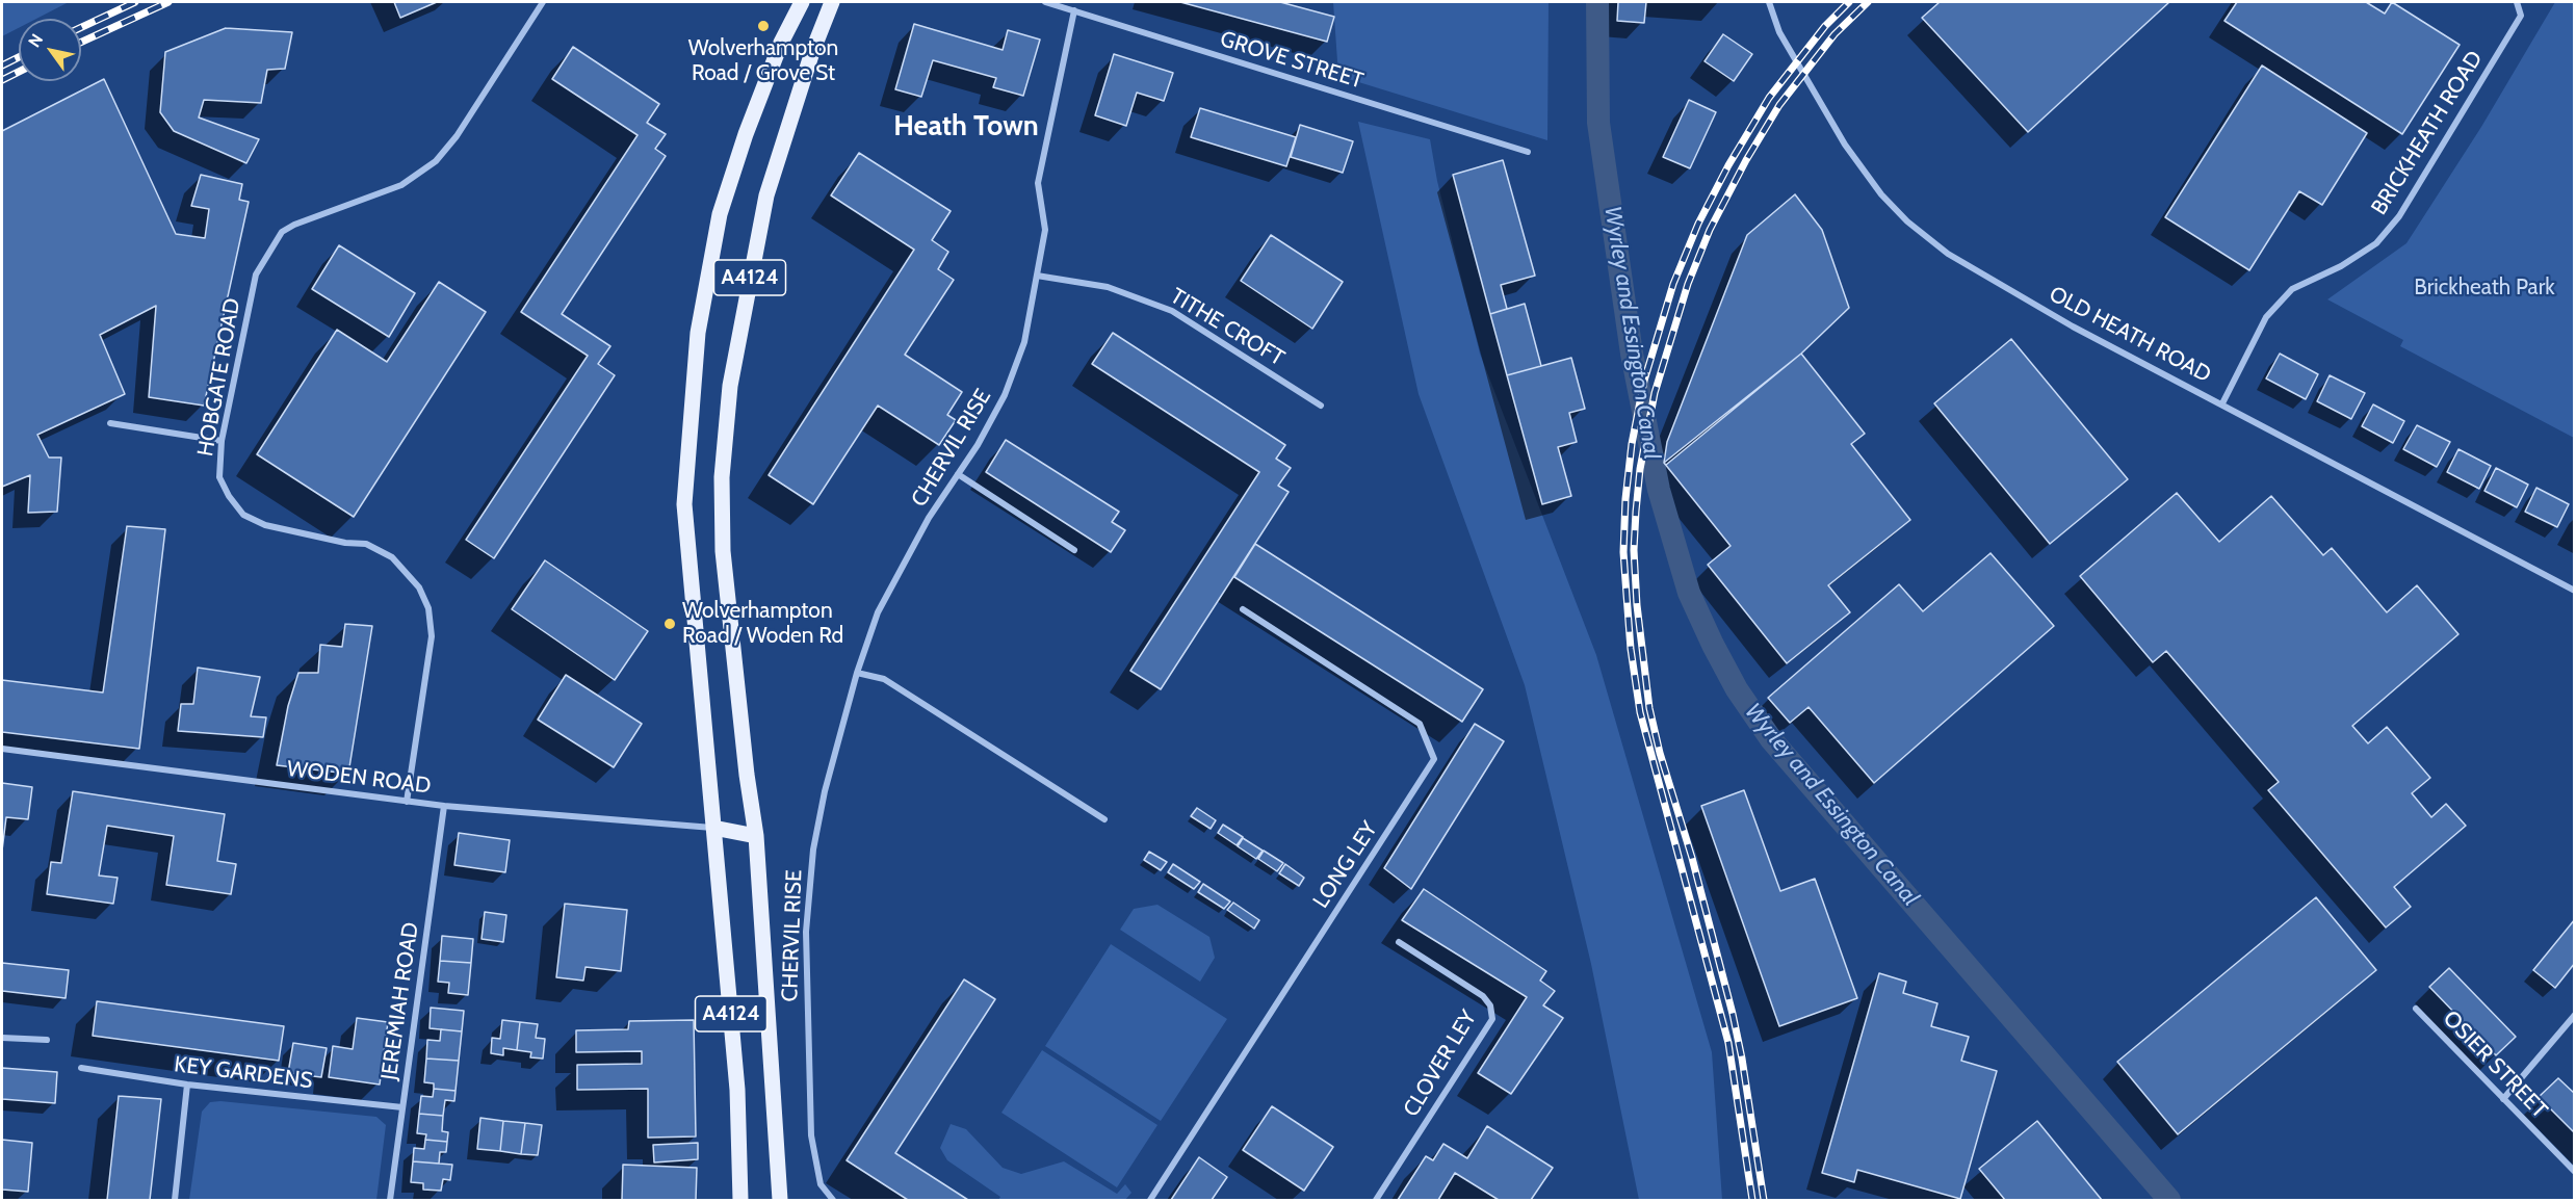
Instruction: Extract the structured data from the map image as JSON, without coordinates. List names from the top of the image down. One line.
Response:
{"streets":{"main road":["A4124"],"street":["GROVE STREET","BRICKHEATH ROAD","TITHE CROFT","OLD HEATH ROAD","HOBGATE ROAD","CHERVIL RISE","WODEN ROAD","LONG LEY","JEREMIAH ROAD","CLOVER LEY","OSIER STREET","KEY GARDENS"]},"crossings":[["GROVE STREET","CHERVIL RISE"],["BRICKHEATH ROAD","OLD HEATH ROAD"],["A4124","WODEN ROAD"],["TITHE CROFT","CHERVIL RISE"],["HOBGATE ROAD","WODEN ROAD"],["WODEN ROAD","JEREMIAH ROAD"],["JEREMIAH ROAD","KEY GARDENS"]],"districts":["Heath Town"],"water":["Wyrley and Essington Canal"],"parks":["Brickheath Park"],"places":["Wolverhampton Road / Grove St","Wolverhampton Road / Woden Rd"],"north":"top left"}
